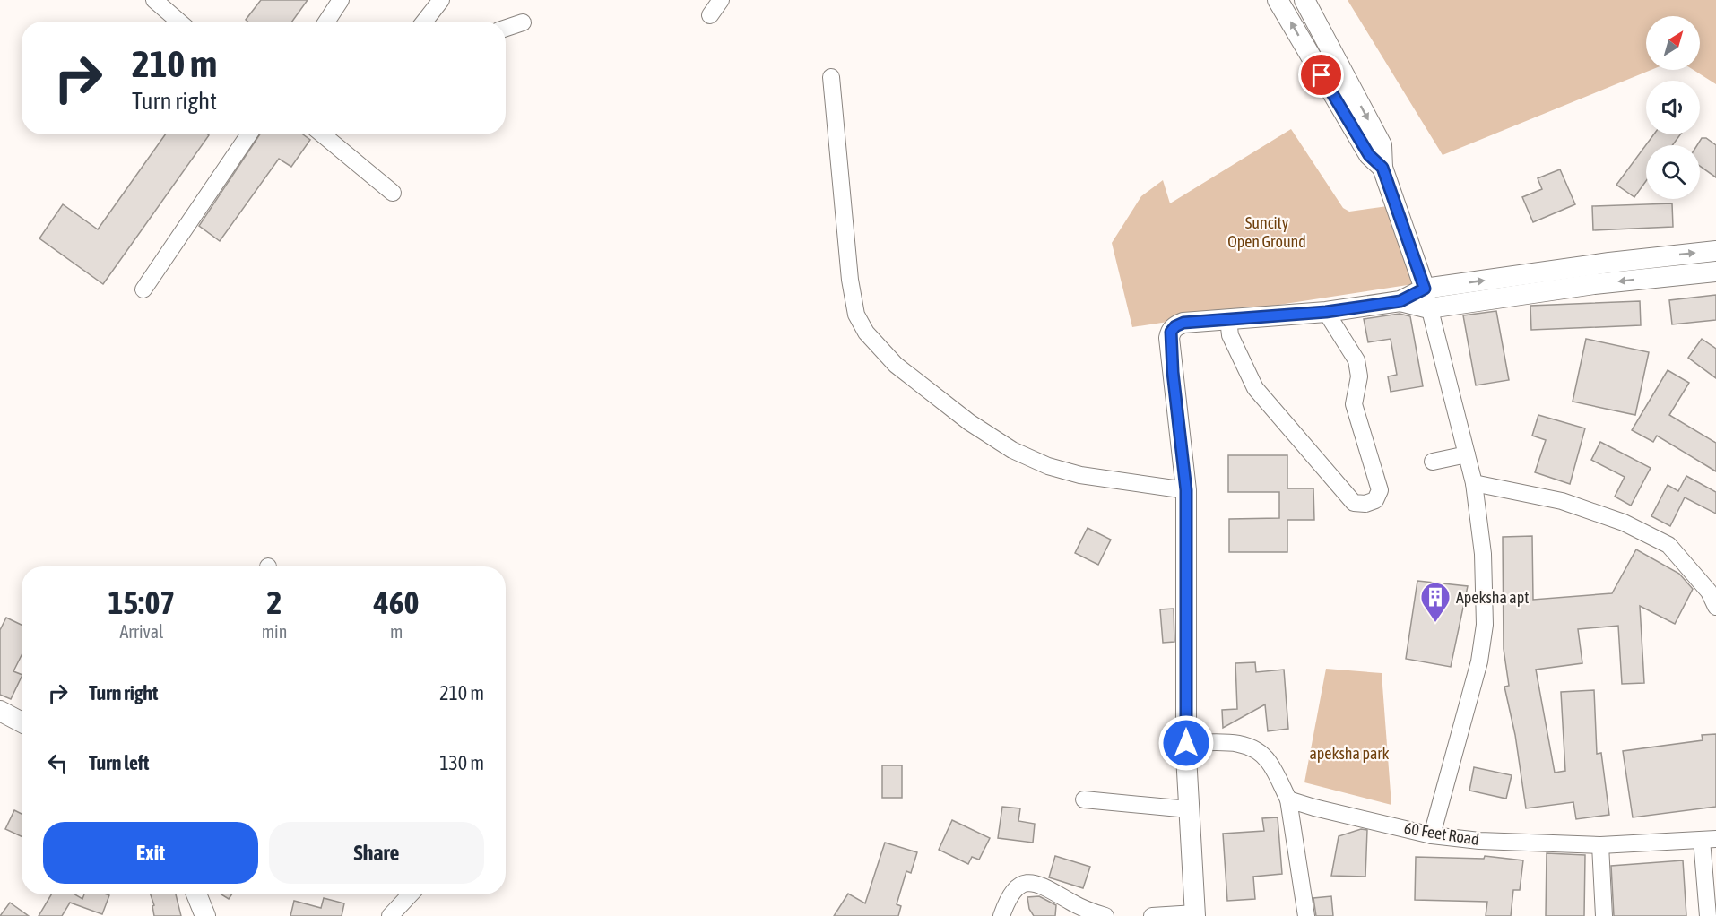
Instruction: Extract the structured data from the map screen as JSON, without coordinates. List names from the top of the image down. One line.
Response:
{"streets":{"street":["60 Feet Road"]},"parks":["Suncity Open Ground","apeksha park"],"places":{"building":["Apeksha apt"]},"north":"top right","page":{"turn":["210 m","Turn right"],"eta":["15:07","Arrival","2","min","460","m"],"list":[{"name":"Turn right","value":"210 m"},{"name":"Turn left","value":"130 m"}],"buttons":["Exit","Share"]}}
